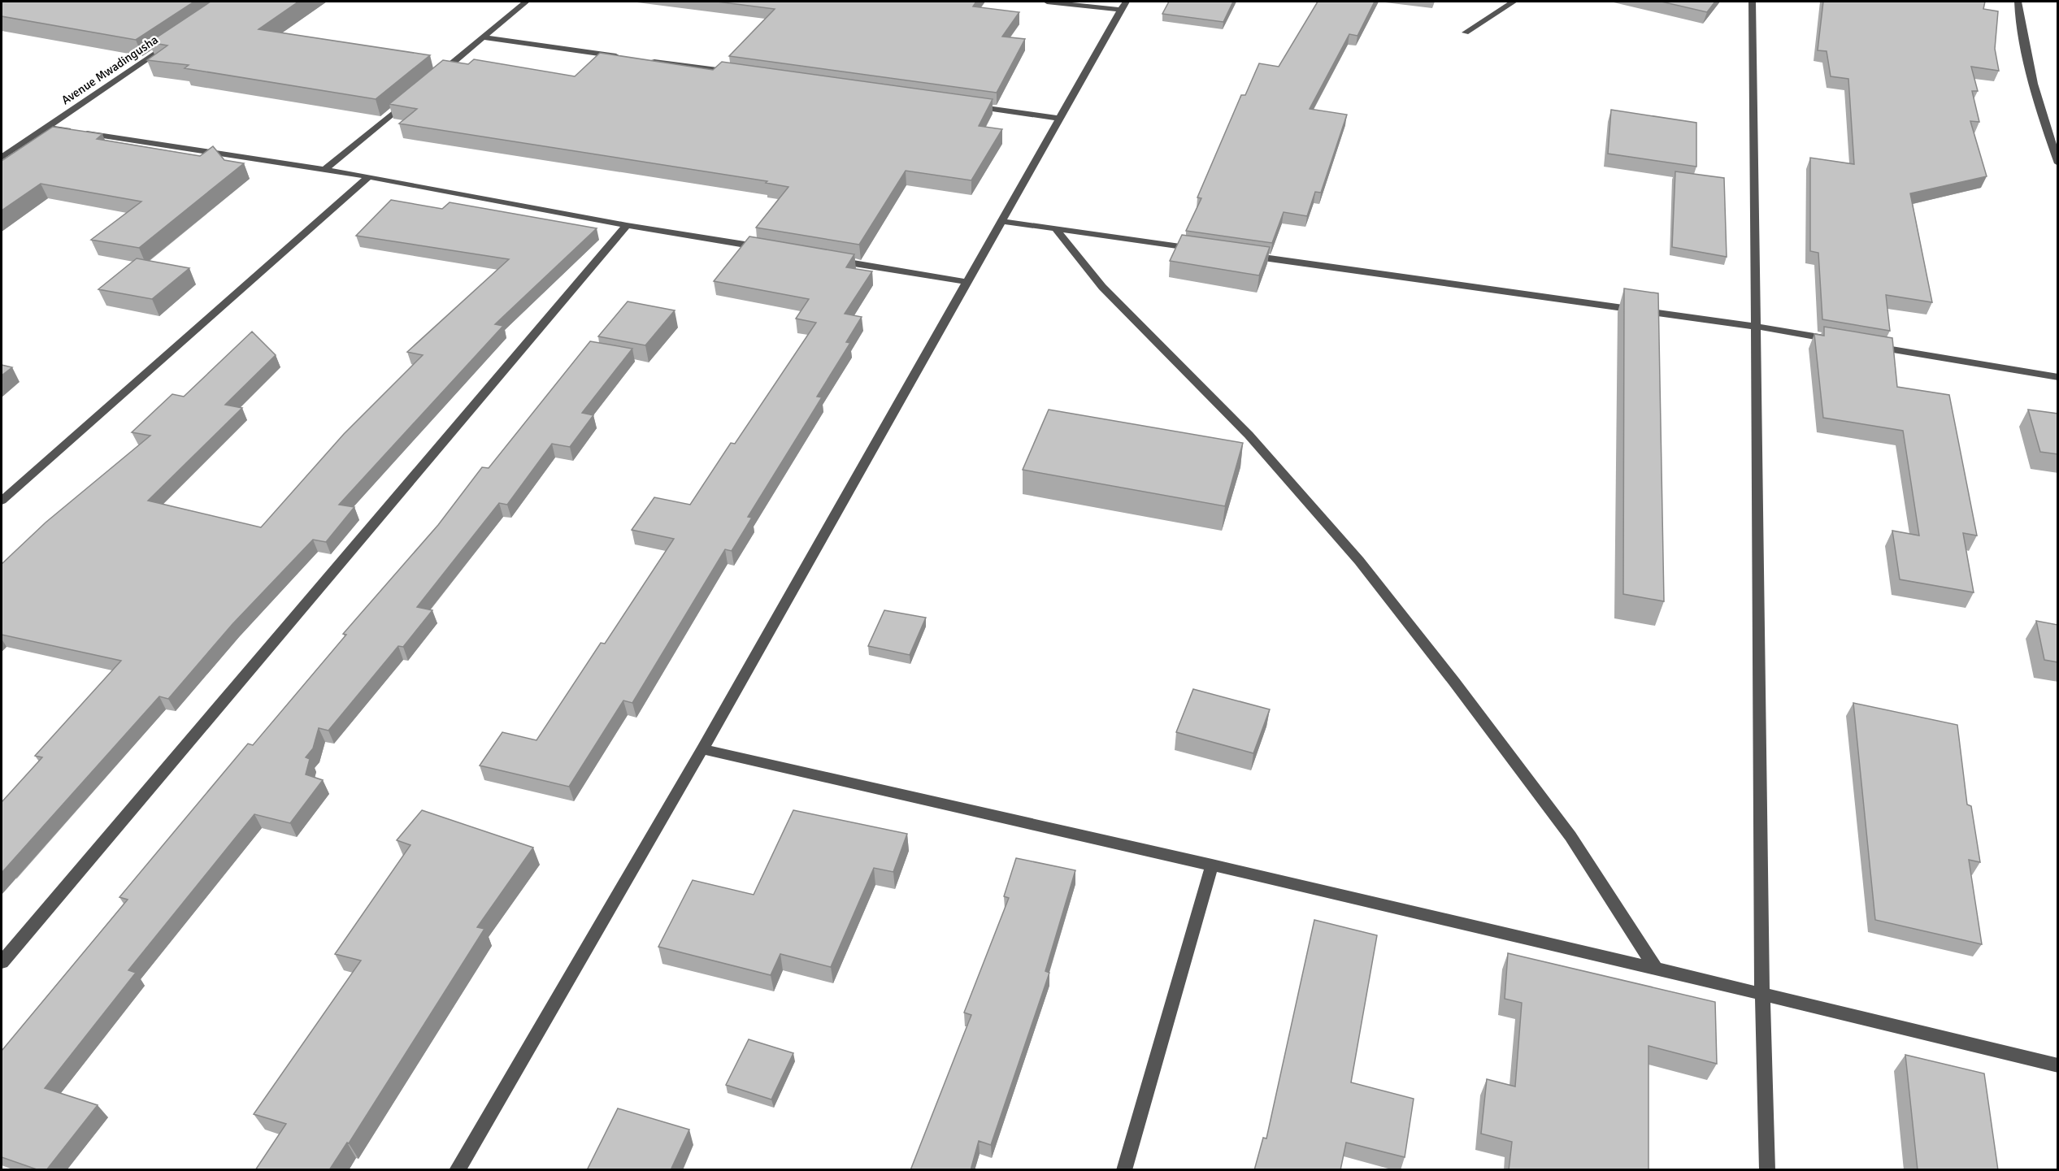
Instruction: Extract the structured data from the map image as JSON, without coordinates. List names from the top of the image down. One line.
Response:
{"streets":{"street":["Avenue Mwadingusha"]}}
